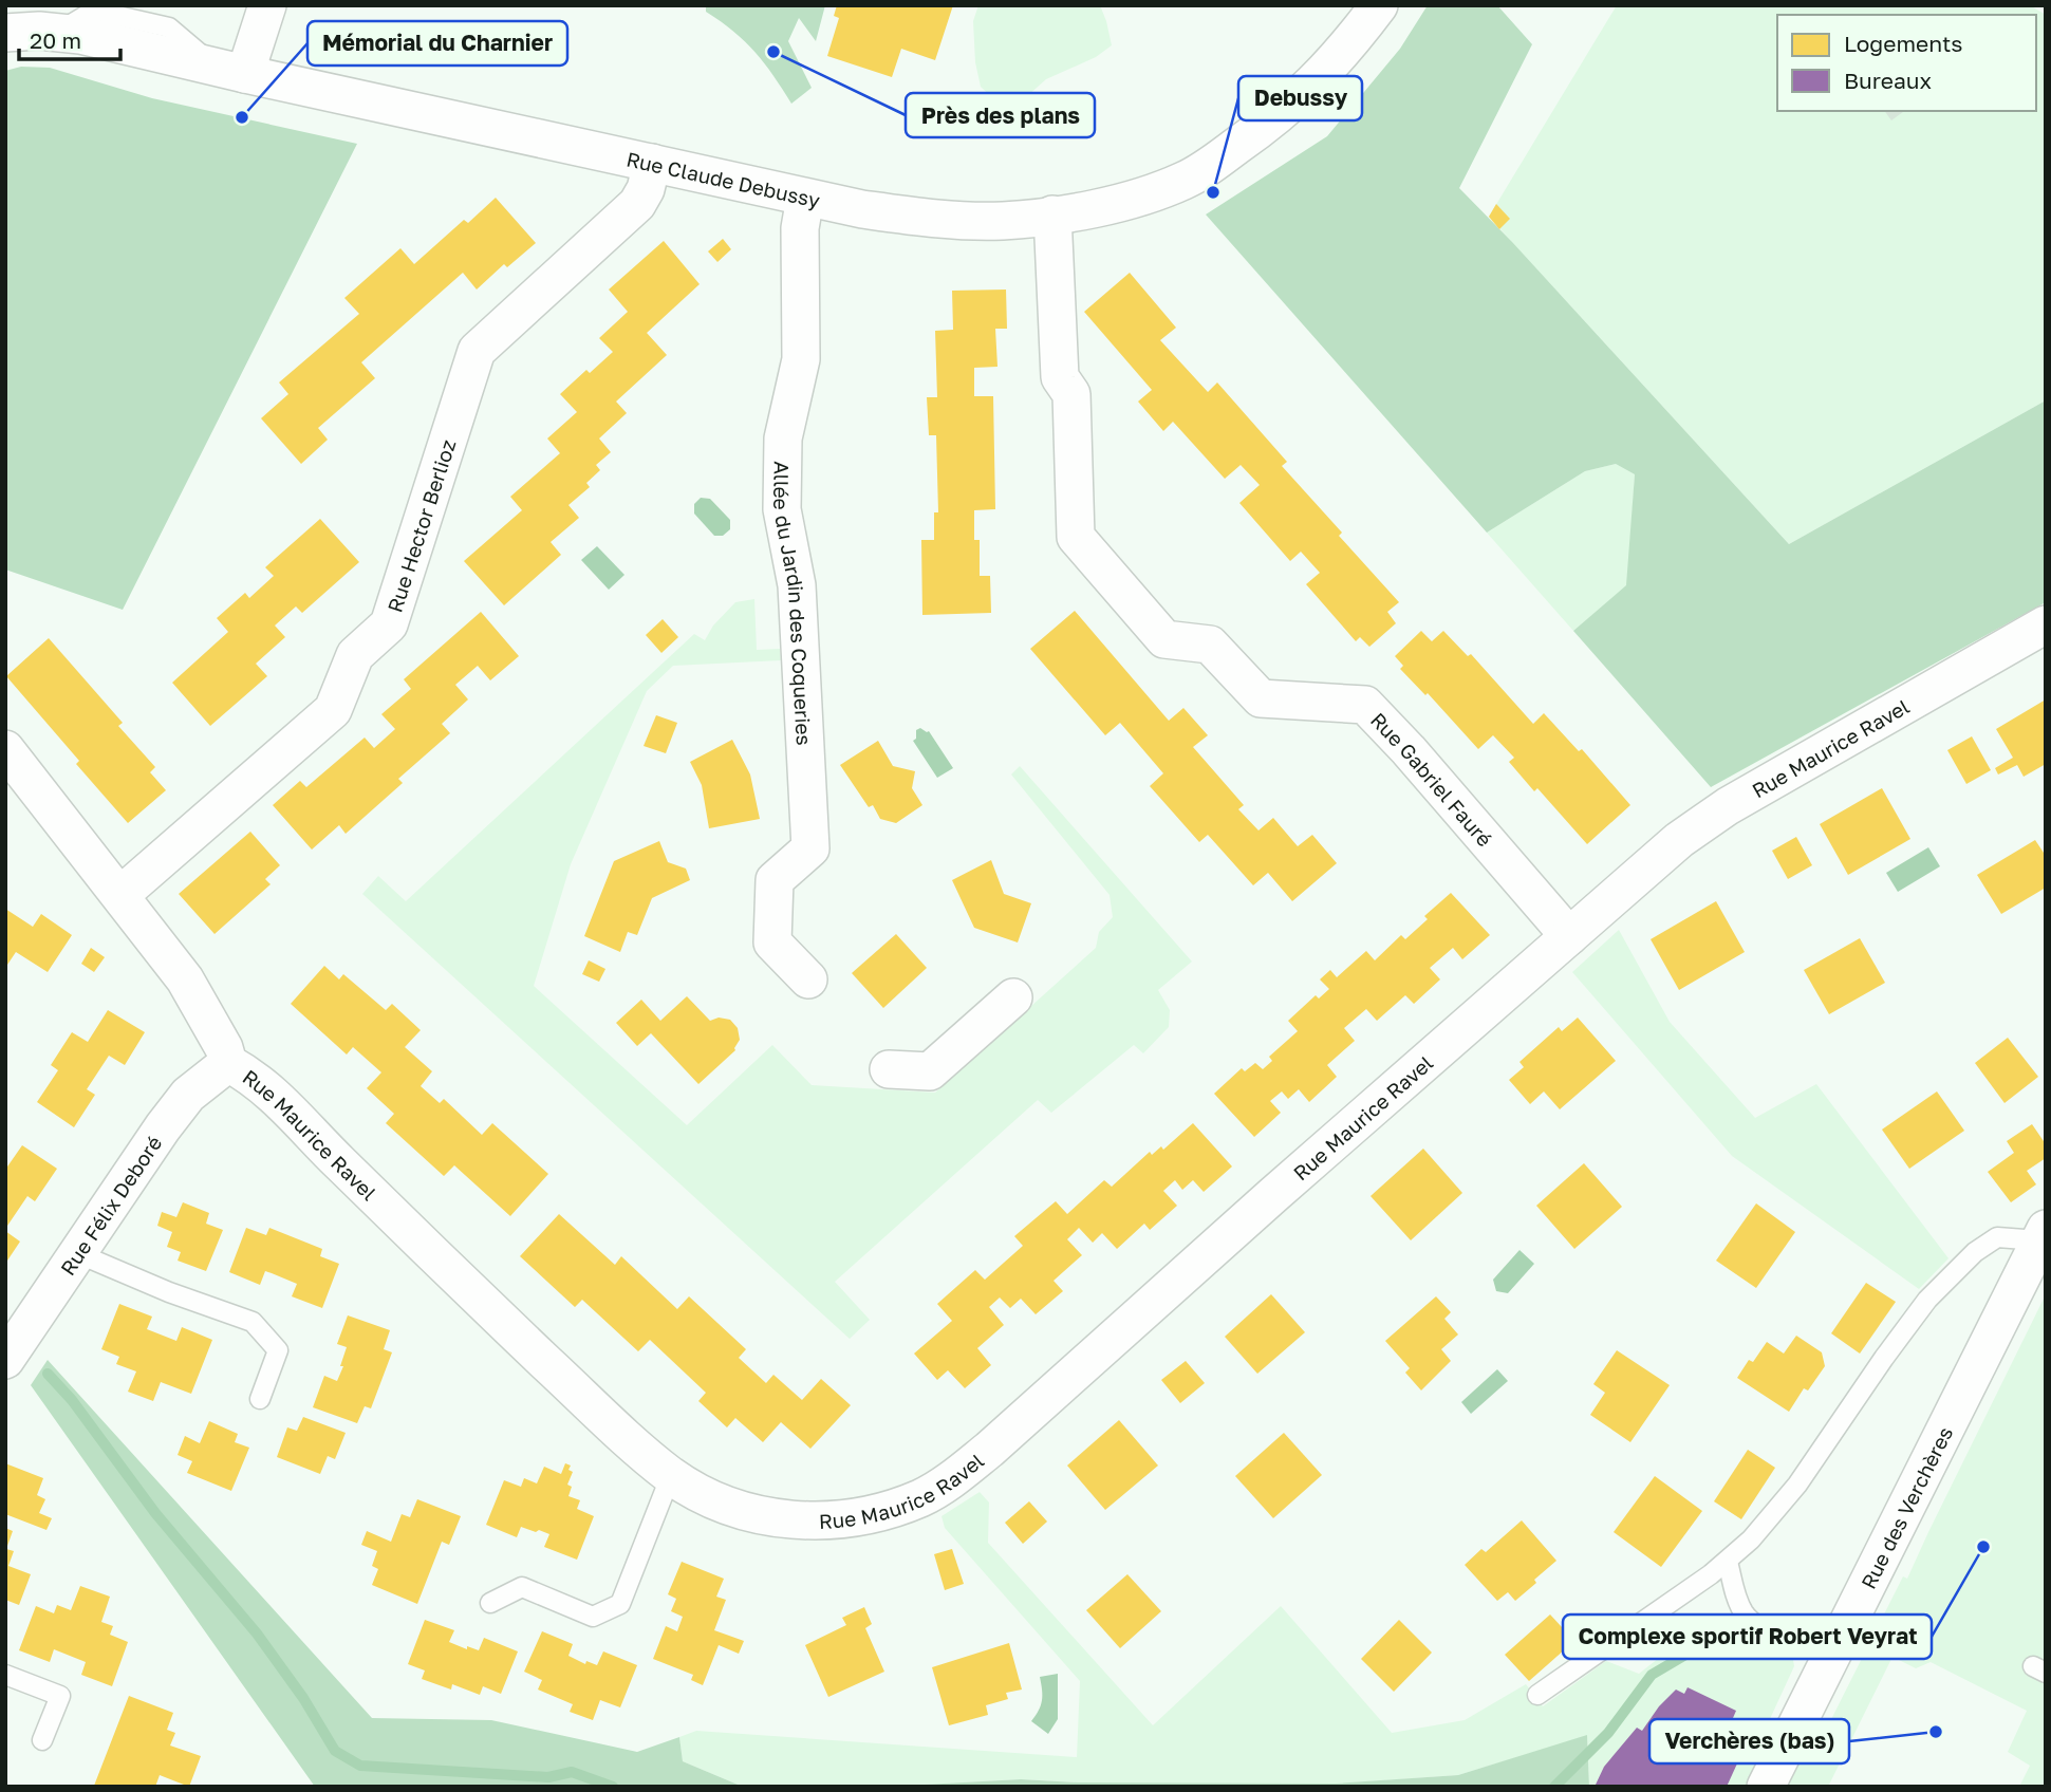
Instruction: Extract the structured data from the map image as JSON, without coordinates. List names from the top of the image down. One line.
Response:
{"streets":{"street":["Rue Claude Debussy","Rue Hector Berlioz","Allée du Jardin des Coqueries","Rue Maurice Ravel","Rue Gabriel Fauré","Rue Félix Deboré","Rue des Verchères"]},"crossings":[["Rue Claude Debussy","Rue Hector Berlioz"],["Rue Claude Debussy","Allée du Jardin des Coqueries"],["Rue Claude Debussy","Rue Gabriel Fauré"],["Rue Hector Berlioz","Rue Maurice Ravel"],["Rue Maurice Ravel","Rue Gabriel Fauré"],["Rue Maurice Ravel","Rue Félix Deboré"]],"places":["Près des plans","Mémorial du Charnier","Debussy","Complexe sportif Robert Veyrat","Verchères (bas)"],"legend":["Logements","Bureaux"],"scale_bar":"20 m"}
